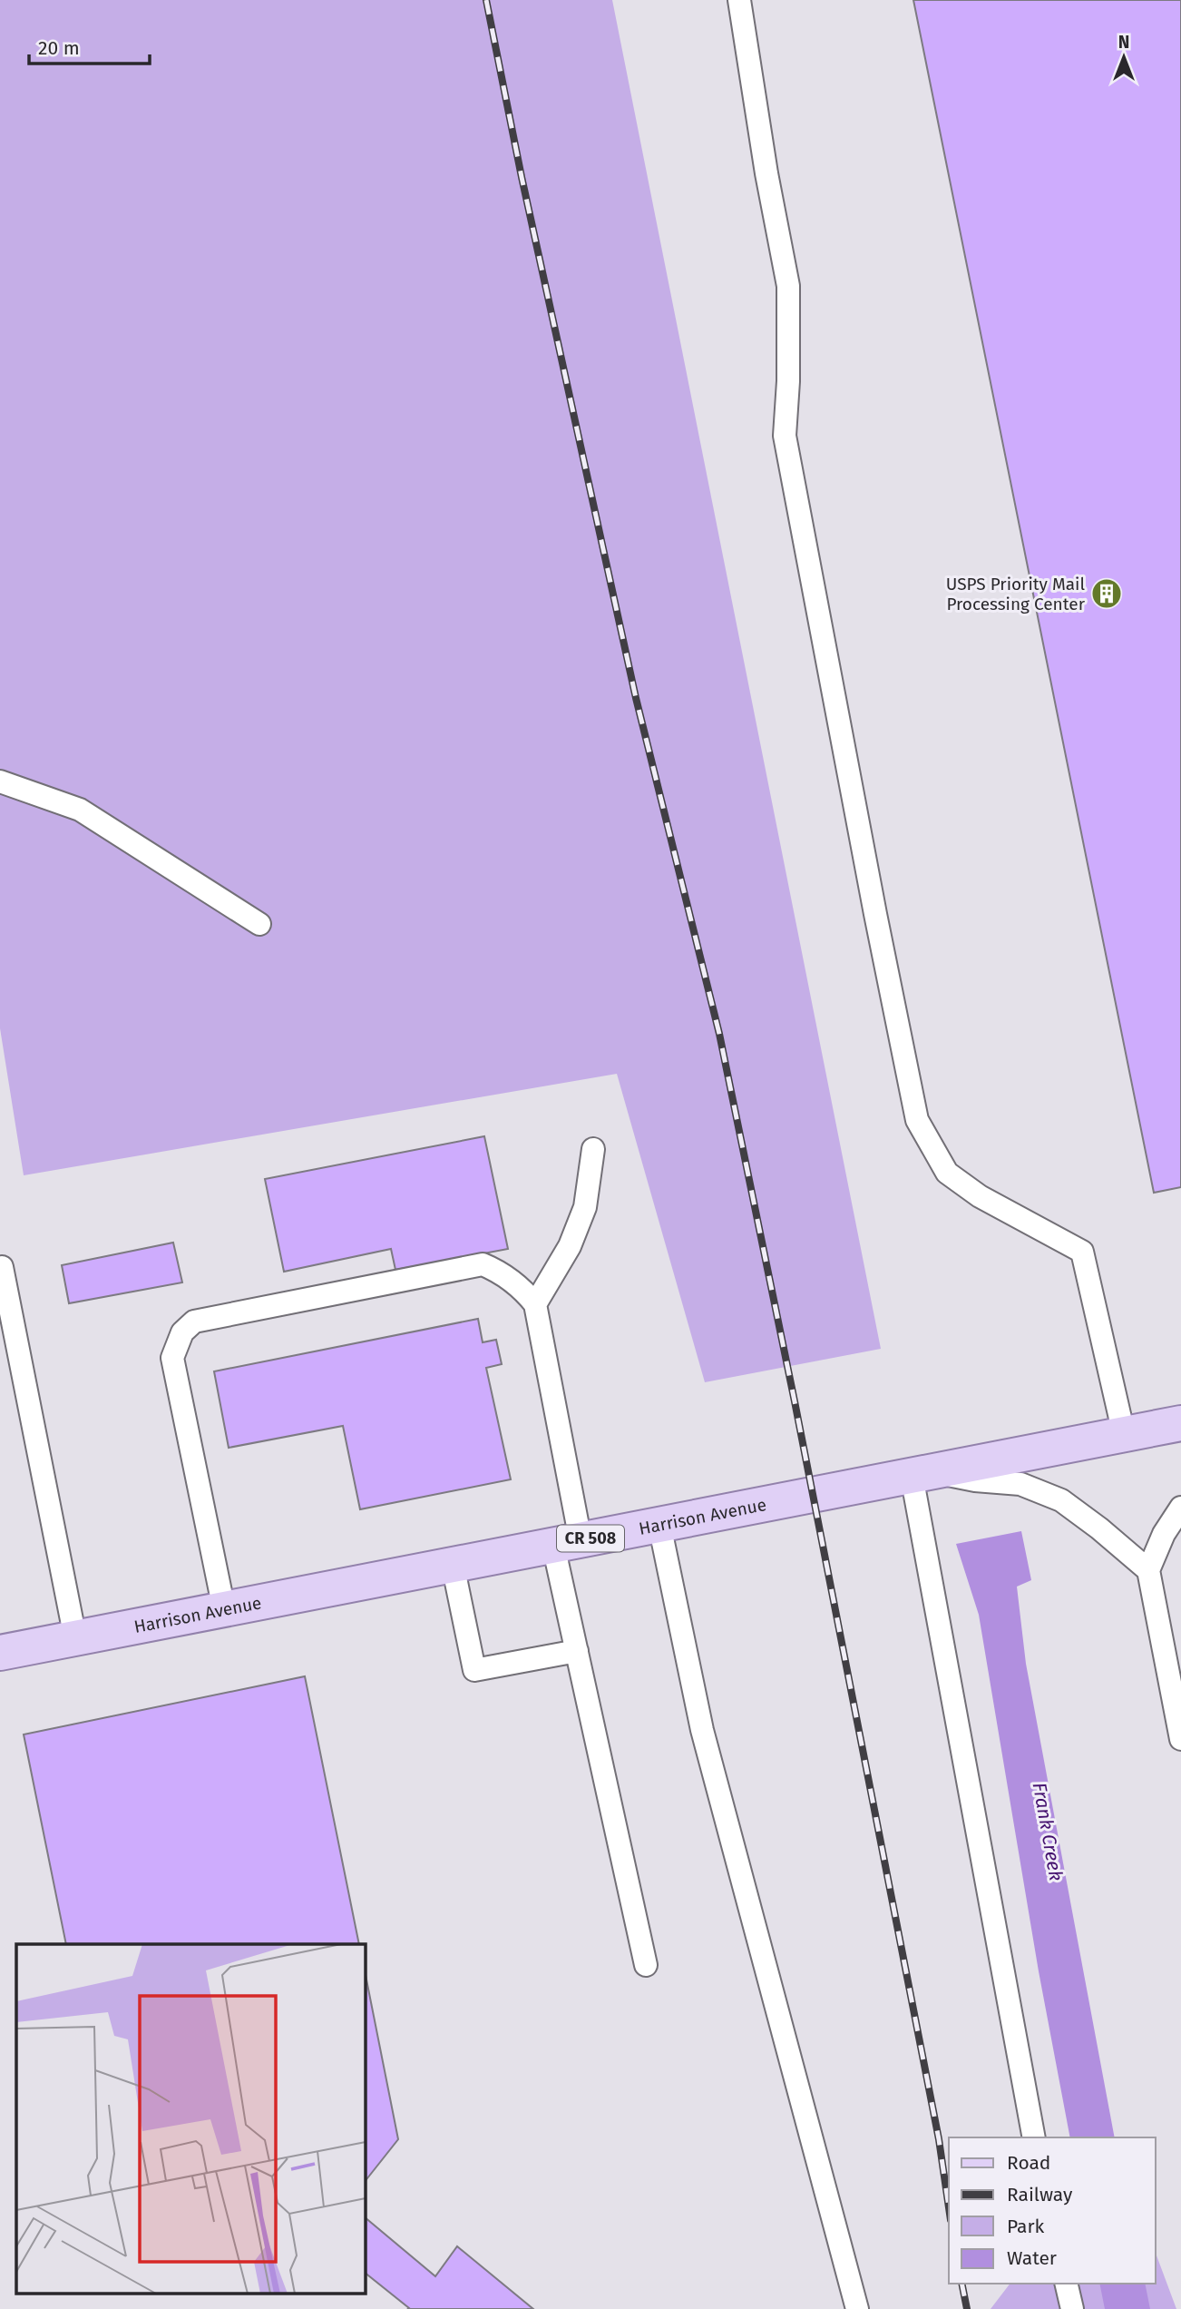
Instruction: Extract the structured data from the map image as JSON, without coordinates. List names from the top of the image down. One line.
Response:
{"streets":{"main road":["Harrison Avenue","CR 508"]},"water":["Frank Creek"],"places":{"building":["USPS Priority Mail Processing Center"]},"legend":["Road","Railway","Park","Water"],"scale_bar":"20 m","north":"top"}
